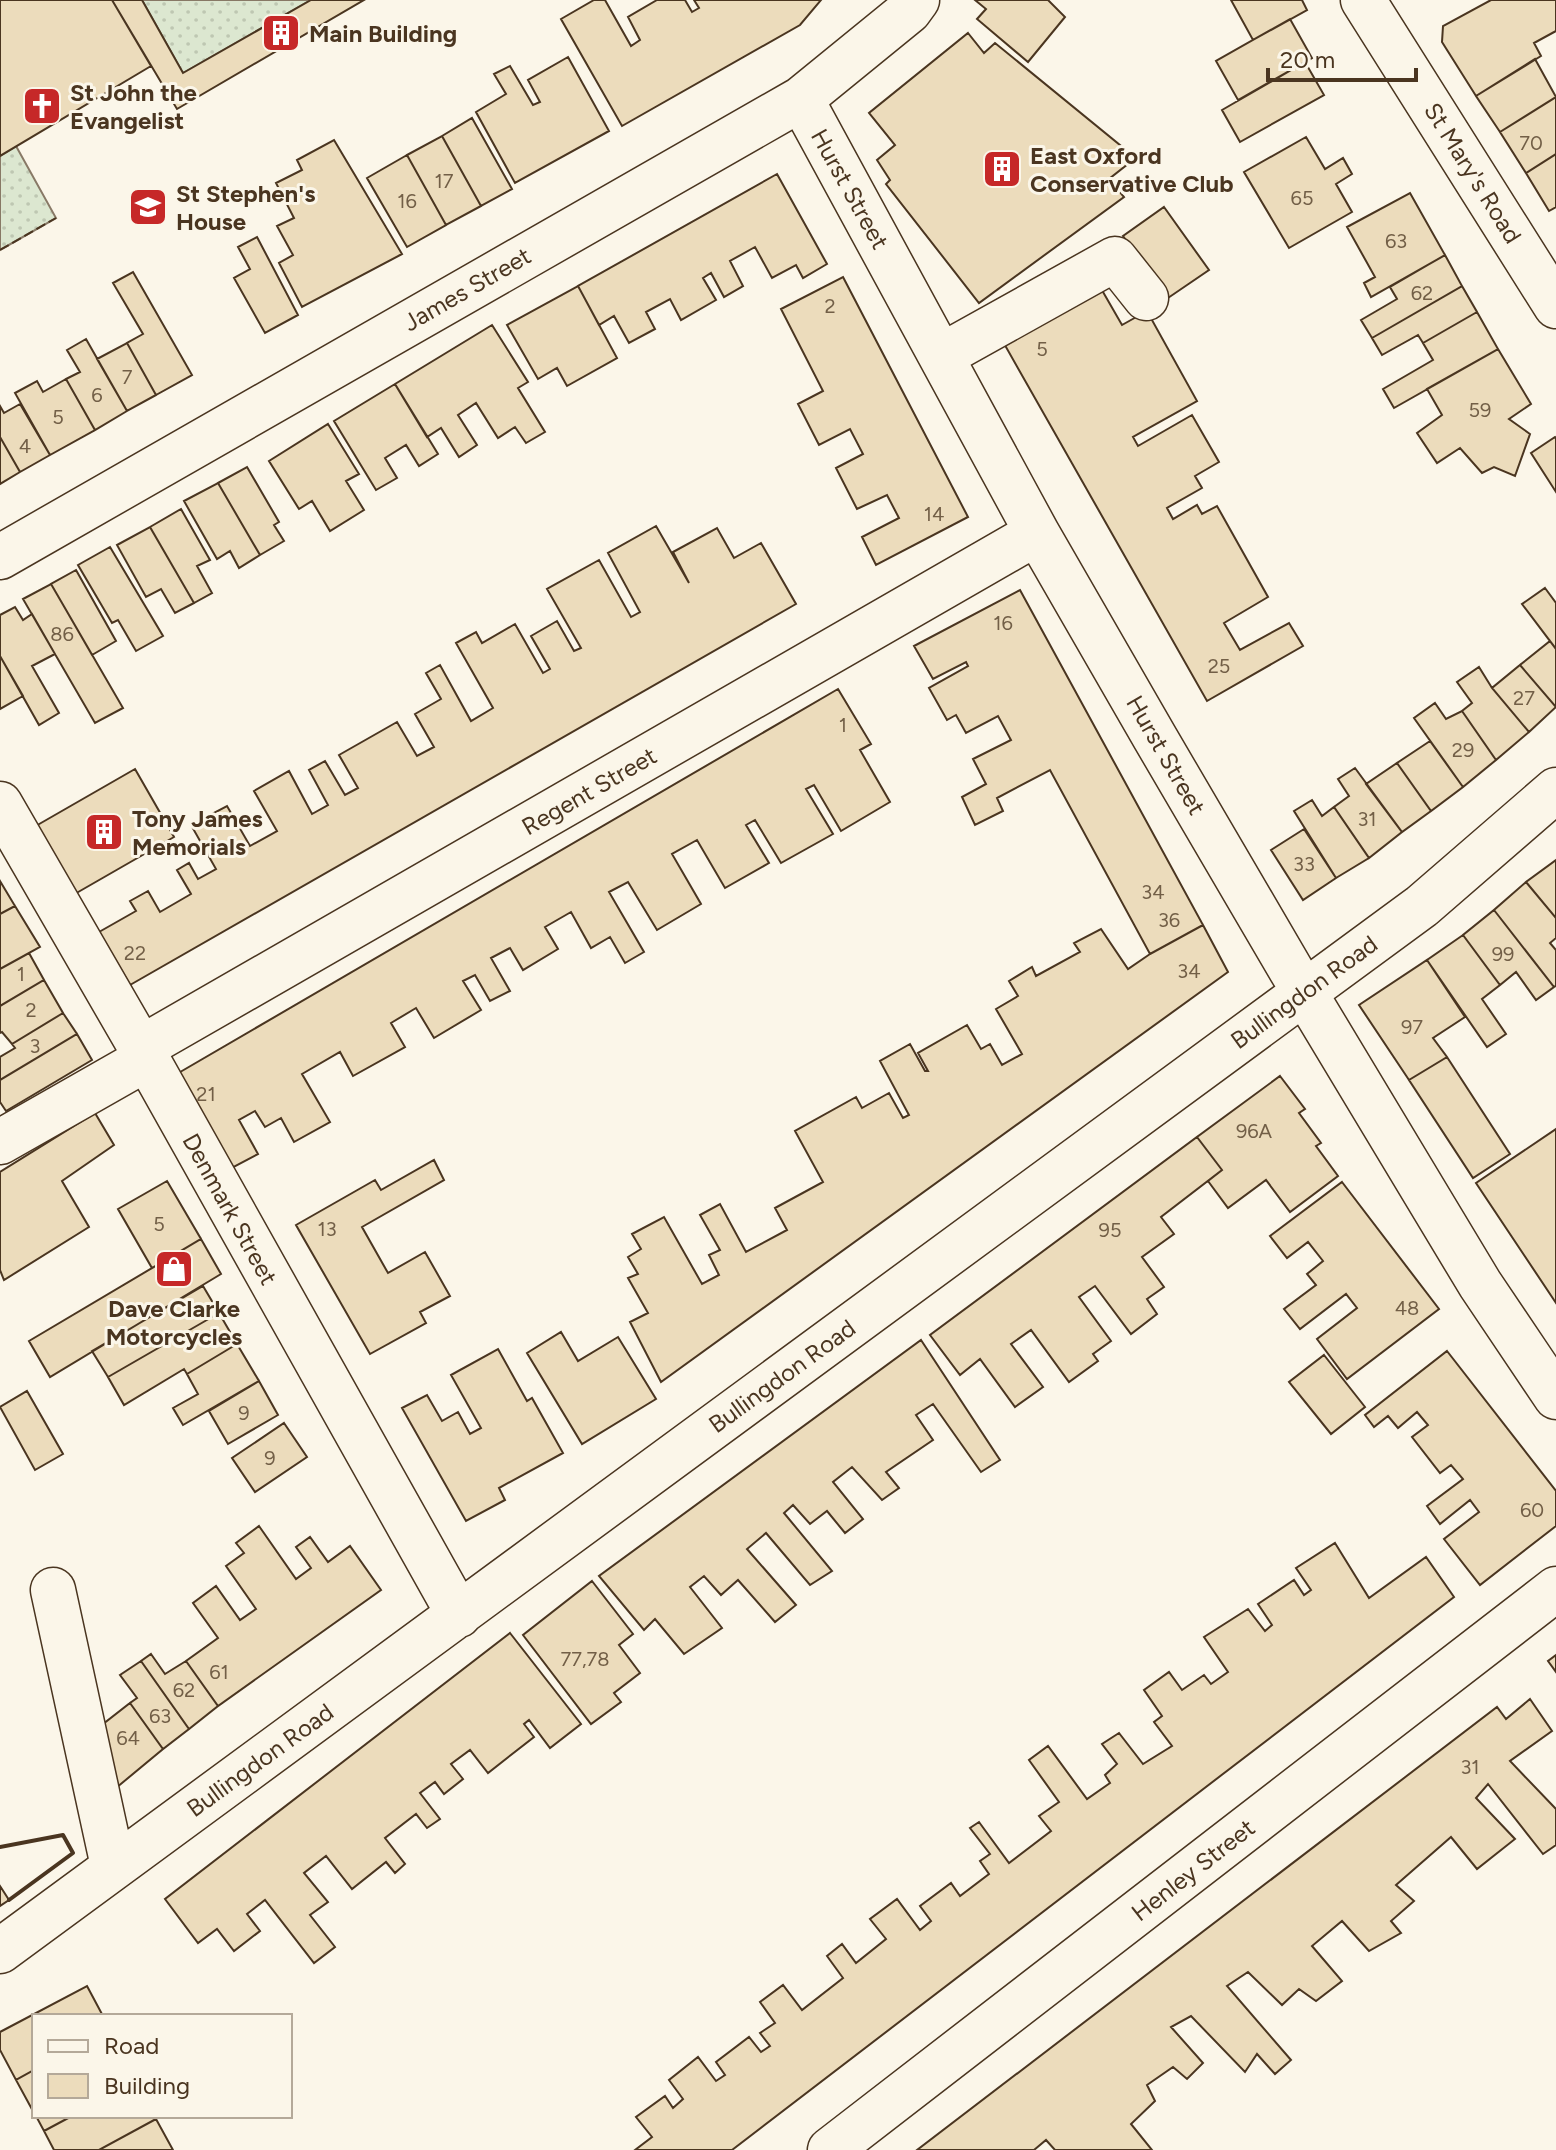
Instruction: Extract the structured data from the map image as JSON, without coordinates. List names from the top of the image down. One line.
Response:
{"streets":{"street":["St Mary's Road","Hurst Street","James Street","Regent Street","Bullingdon Road","Denmark Street","Henley Street"]},"crossings":[["Hurst Street","James Street"],["Hurst Street","Regent Street"],["Hurst Street","Bullingdon Road"],["Regent Street","Denmark Street"],["Bullingdon Road","Denmark Street"]],"places":{"building":["Main Building","East Oxford Conservative Club","Tony James Memorials"],"church":["St John the Evangelist"],"school or university":["St Stephen's House"],"shop":["Dave Clarke Motorcycles"]},"house_numbers":["70","17","65","16","63","62","2","5","7","6","59","5","4","14","16","86","25","27","1","29","31","33","34","36","22","99","34","1","2","97","3","21","96A","5","13","95","48","9","9","60","77,78","61","62","63","64","31"],"legend":["Road","Building"],"scale_bar":"20 m"}
